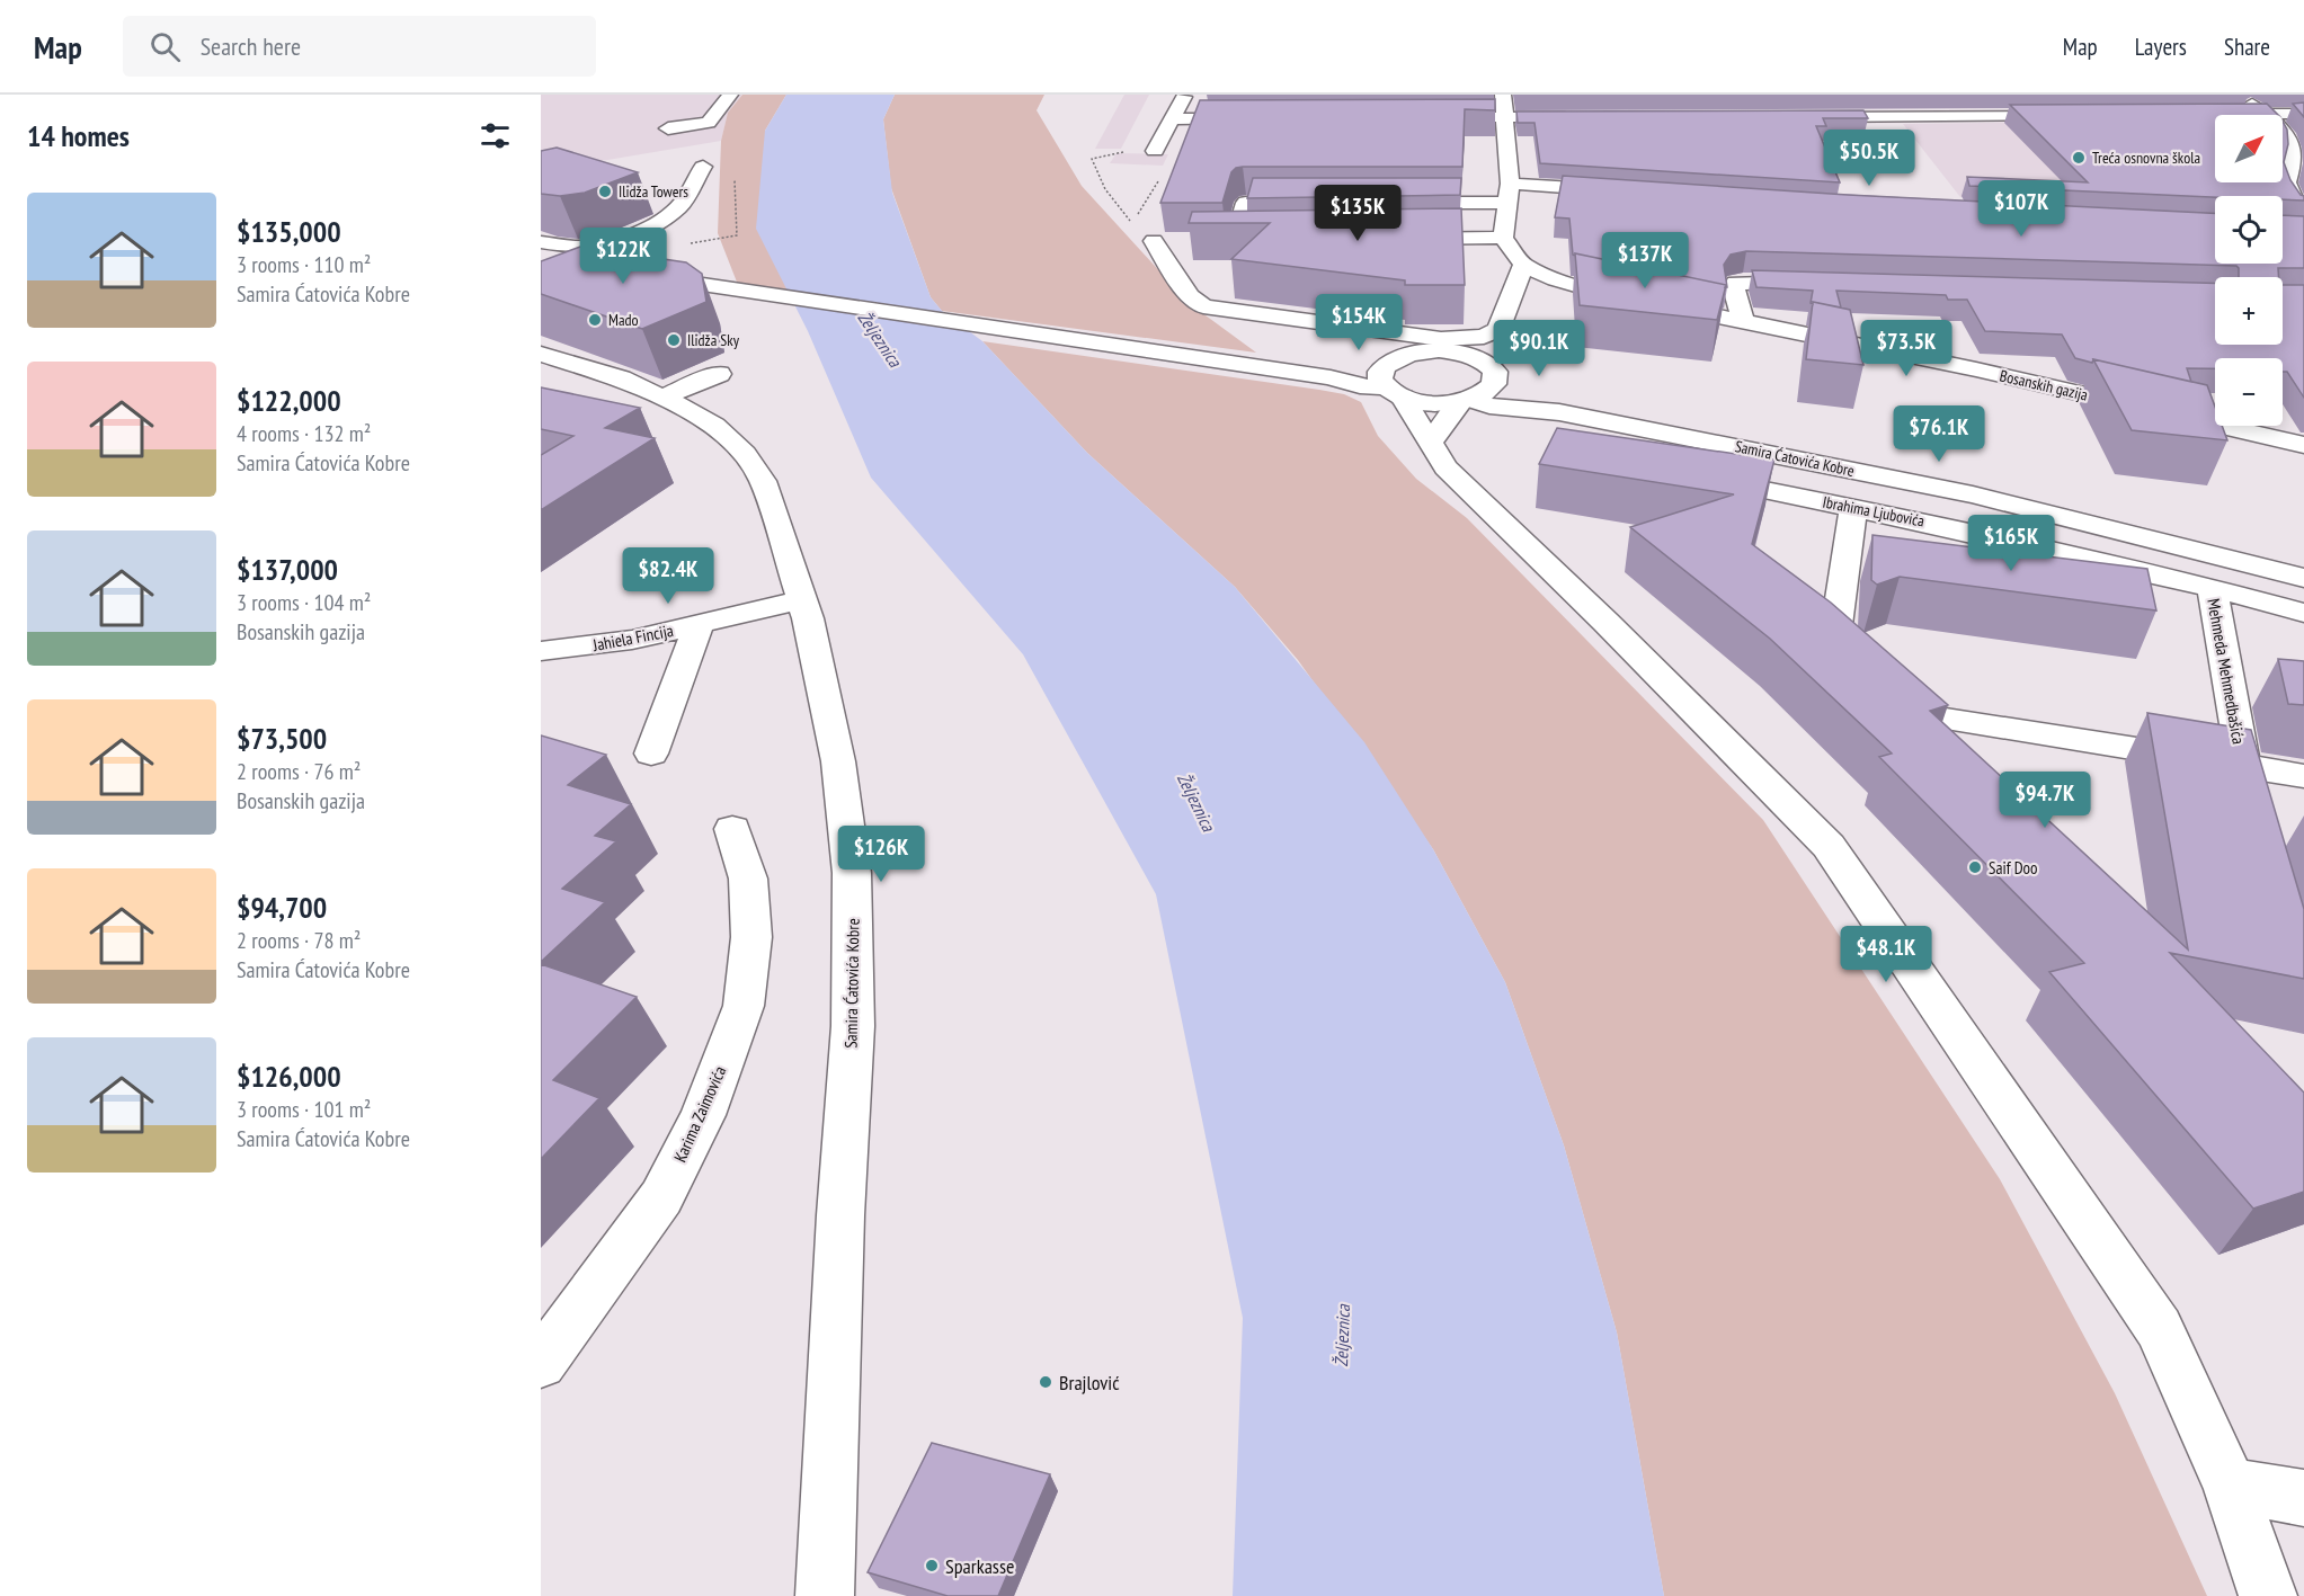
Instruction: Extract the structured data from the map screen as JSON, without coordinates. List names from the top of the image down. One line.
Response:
{"streets":{"street":["Bosanskih gazija","Samira Ćatovića Kobre","Ibrahima Ljubovića","Jahiela Fincija","Mehmeda Mehmedbašića","Karima Zaimovića"]},"crossings":[["Samira Ćatovića Kobre","Jahiela Fincija"],["Ibrahima Ljubovića","Mehmeda Mehmedbašića"]],"water":["Željeznica"],"places":["Treća osnovna škola","Ilidža Towers","Mado","Ilidža Sky","Saif Doo","Brajlović","Sparkasse"],"north":"top right","page":{"header":"Map","search":"Search here","nav":["Map","Layers","Share"],"heading":"14 homes","map_buttons":["+","−"],"price":["$50.5K","$107K","$135K","$122K","$137K","$154K","$90.1K","$73.5K","$76.1K","$165K","$82.4K","$94.7K","$126K","$48.1K"],"list":[{"name":"$135,000","note":"3 rooms · 110 m² · Samira Ćatovića Kobre"},{"name":"$122,000","note":"4 rooms · 132 m² · Samira Ćatovića Kobre"},{"name":"$137,000","note":"3 rooms · 104 m² · Bosanskih gazija"},{"name":"$73,500","note":"2 rooms · 76 m² · Bosanskih gazija"},{"name":"$94,700","note":"2 rooms · 78 m² · Samira Ćatovića Kobre"},{"name":"$126,000","note":"3 rooms · 101 m² · Samira Ćatovića Kobre"}]}}
